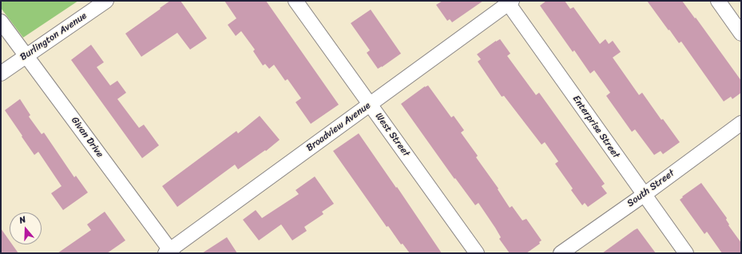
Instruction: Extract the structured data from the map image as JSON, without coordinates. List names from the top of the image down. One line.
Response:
{"streets":{"street":["Burlington Avenue","Broadview Avenue","Enterprise Street","West Street","Givan Drive","South Street"]},"crossings":[["Burlington Avenue","Givan Drive"],["Broadview Avenue","Enterprise Street"],["Broadview Avenue","West Street"],["Broadview Avenue","Givan Drive"],["Enterprise Street","South Street"]],"north":"top"}
